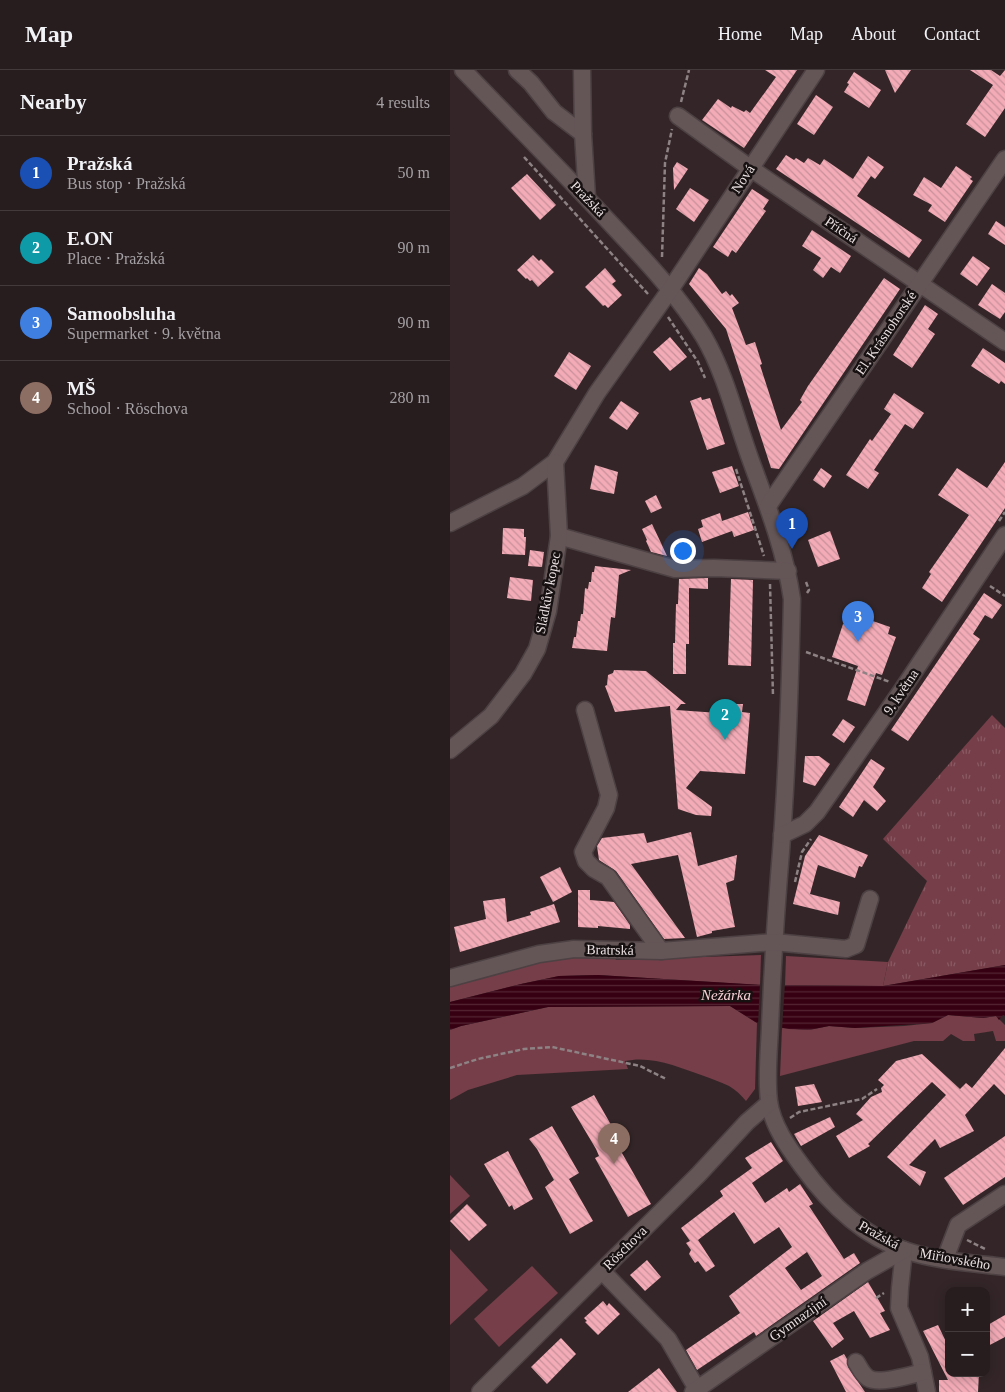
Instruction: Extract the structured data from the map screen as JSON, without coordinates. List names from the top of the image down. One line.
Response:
{"streets":{"street":["Nová","Pražská","Příčná","El. Krásnohorské","Sládkův kopec","9. května","Bratrská","Röschova","Miřiovského","Gymnazijní"]},"crossings":[["Nová","Pražská"],["Nová","Příčná"],["Pražská","El. Krásnohorské"],["Pražská","9. května"],["Pražská","Bratrská"],["Pražská","Röschova"],["Pražská","Miřiovského"],["Pražská","Gymnazijní"],["Příčná","El. Krásnohorské"],["Miřiovského","Gymnazijní"]],"water":["Nežárka"],"page":{"header":"Map","nav":["Home","Map","About","Contact"],"heading":["Nearby","4 results"],"list":[{"mark":"1","name":"Pražská","note":"Bus stop · Pražská","value":"50 m"},{"mark":"2","name":"E.ON","note":"Place · Pražská","value":"90 m"},{"mark":"3","name":"Samoobsluha","note":"Supermarket · 9. května","value":"90 m"},{"mark":"4","name":"MŠ","note":"School · Röschova","value":"280 m"}],"pins":["1","3","2","4"],"map_buttons":["+","−"]}}
